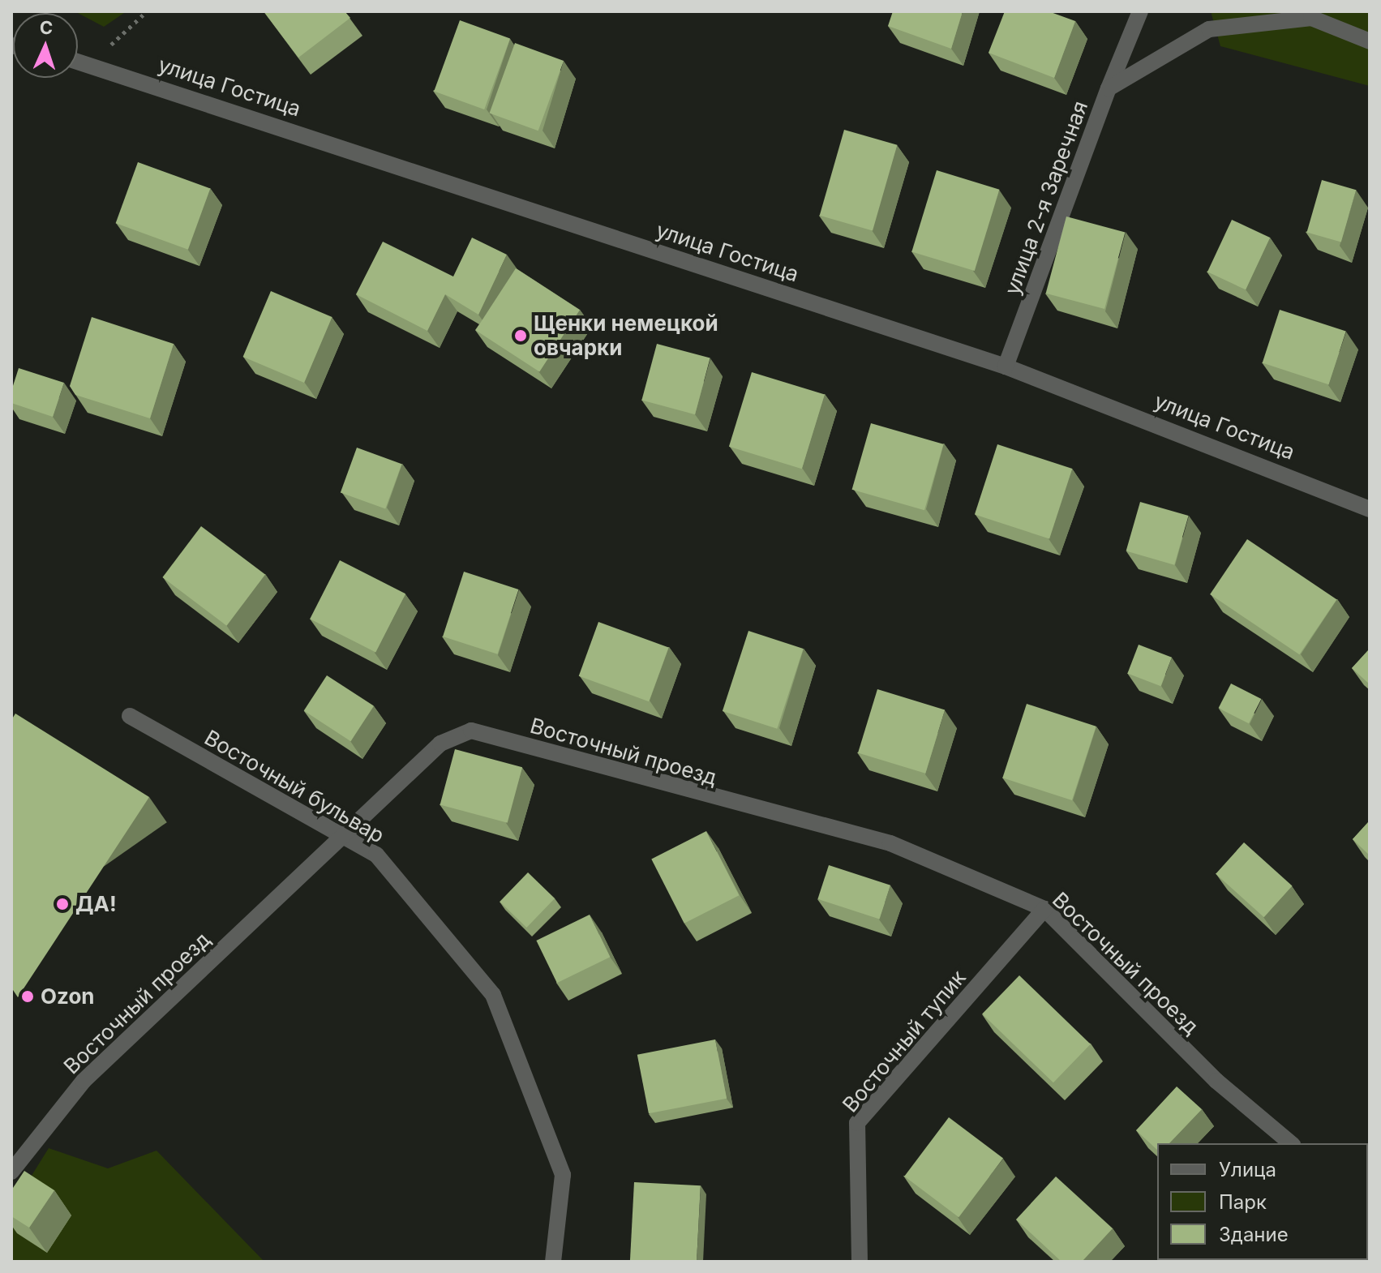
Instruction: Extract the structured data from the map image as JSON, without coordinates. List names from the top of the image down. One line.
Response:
{"streets":{"street":["улица Гостица","улица 2-я Заречная","Восточный проезд","Восточный бульвар","Восточный тупик"]},"crossings":[["улица Гостица","улица 2-я Заречная"],["Восточный проезд","Восточный бульвар"],["Восточный проезд","Восточный тупик"]],"places":["Щенки немецкой овчарки","ДА!","Ozon"],"legend":["Улица","Парк","Здание"],"north":"top"}
